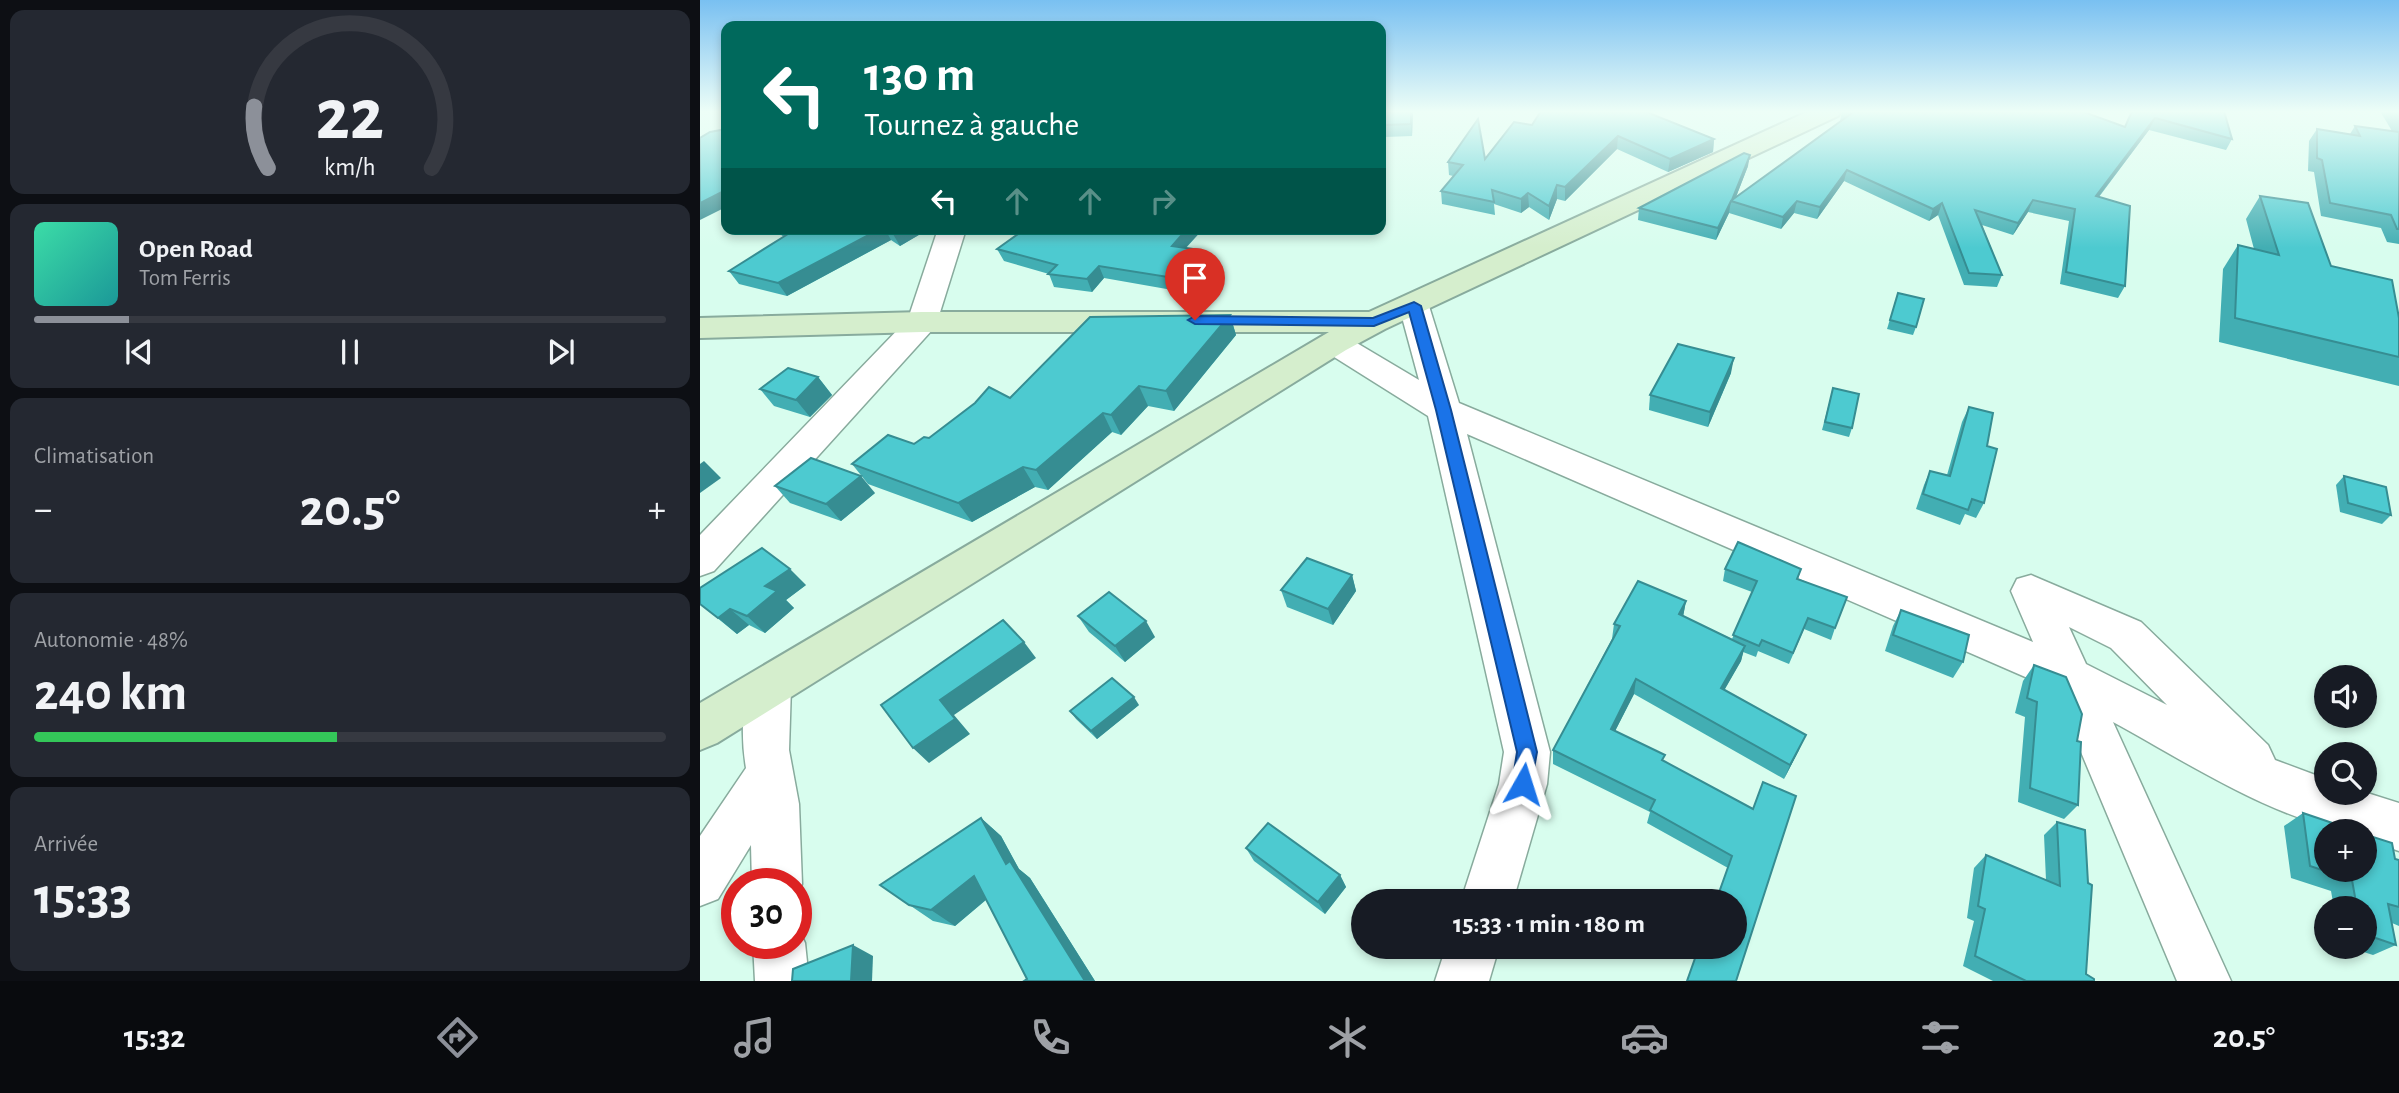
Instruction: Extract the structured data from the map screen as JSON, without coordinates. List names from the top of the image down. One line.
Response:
{"page":{"turn":["130 m","Tournez à gauche"],"song":["Open Road","Tom Ferris"],"tile":["Climatisation",["Autonomie · 48%","240 km"],["Arrivée","15:33"]],"heat":["−","20.5°","+"],"map_buttons":["+","−"],"limit":"30","trip":"15:33 · 1 min · 180 m","tabs":["15:32","20.5°"],"gauge":["22","km/h"]}}
